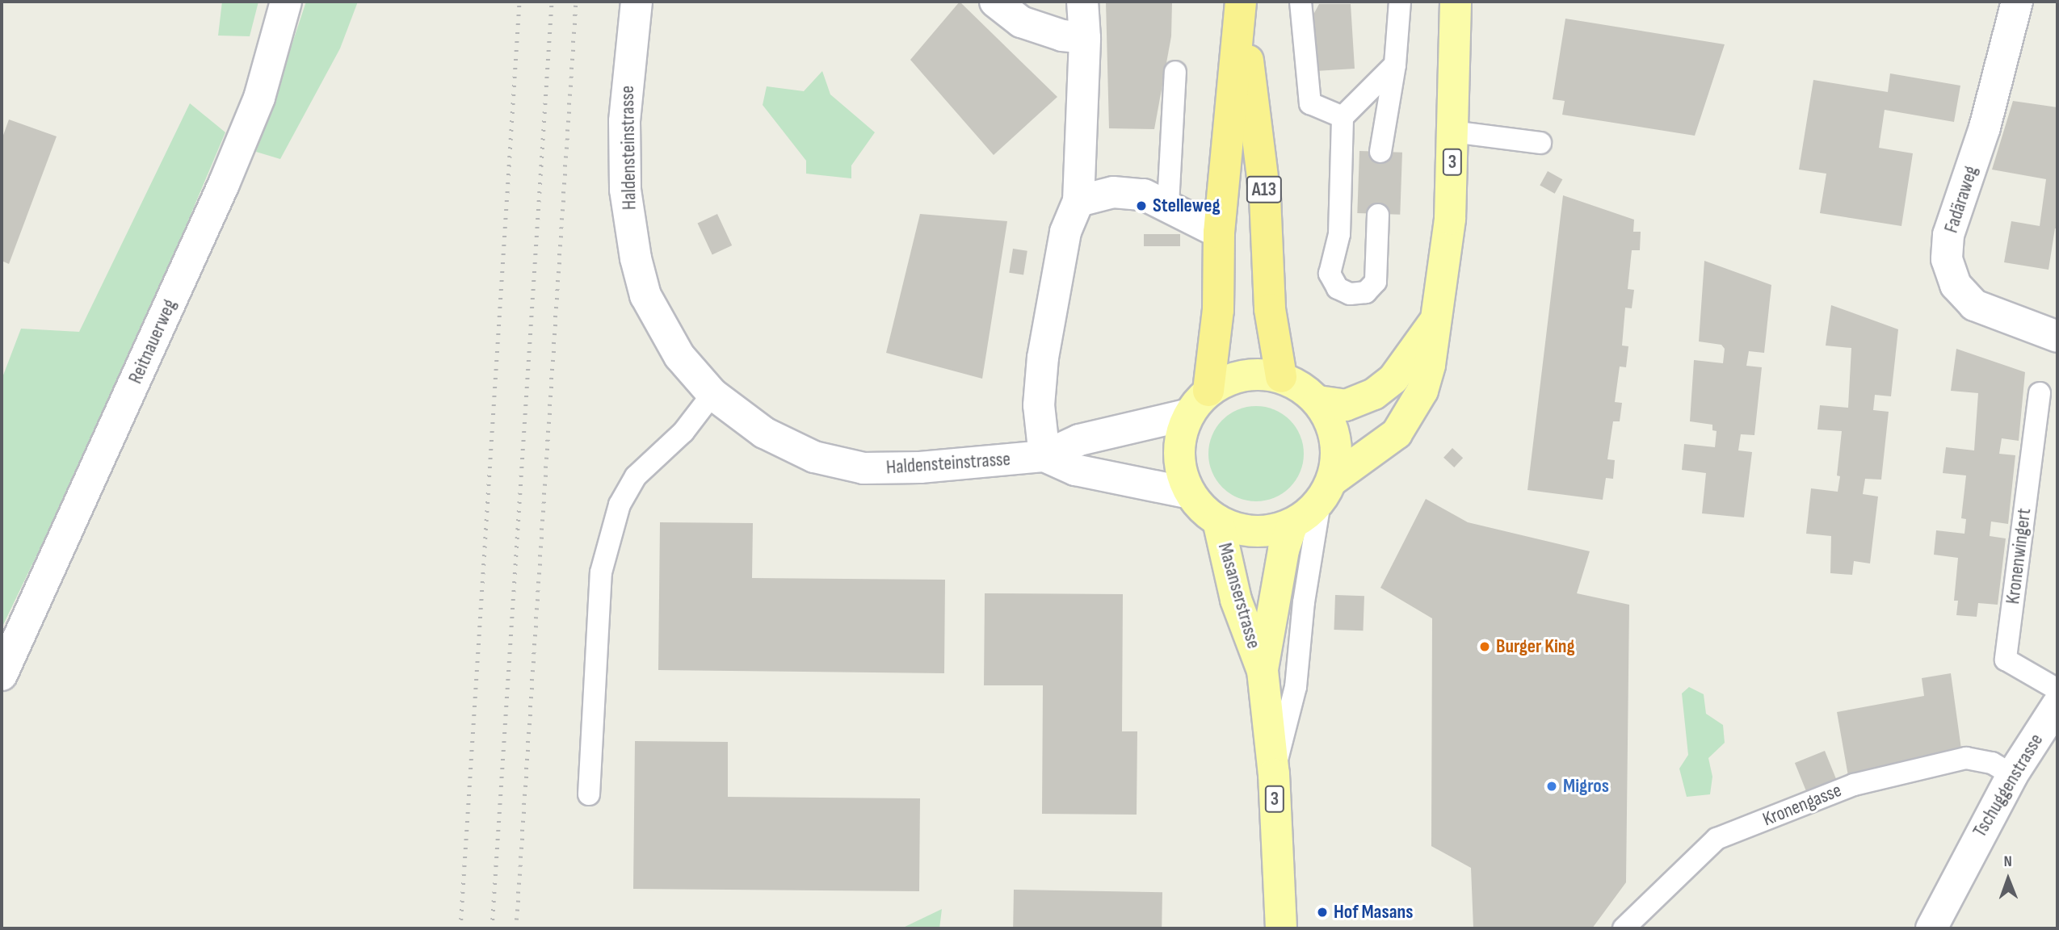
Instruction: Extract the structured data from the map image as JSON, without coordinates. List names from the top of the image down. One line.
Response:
{"streets":{"highway":["A13"],"main road":["3","Masanserstrasse"],"street":["Haldensteinstrasse","Fadäraweg","Reitnauerweg","Tschuggenstrasse"],"lane":["Kronenwingert","Kronengasse"]},"crossings":[["Haldensteinstrasse","3"],["Haldensteinstrasse","A13"],["Haldensteinstrasse","Masanserstrasse"],["3","A13"],["3","Masanserstrasse"],["A13","Masanserstrasse"],["Tschuggenstrasse","Kronengasse"]],"places":["Stelleweg","Burger King","Migros","Hof Masans"],"north":"top"}
